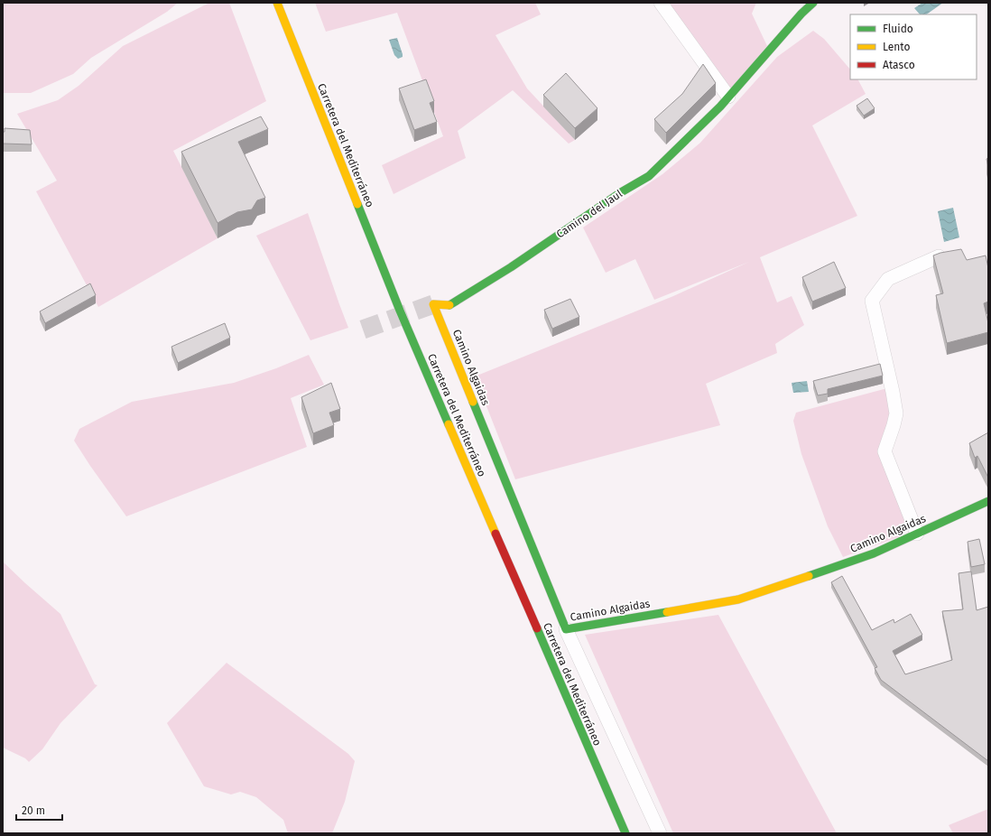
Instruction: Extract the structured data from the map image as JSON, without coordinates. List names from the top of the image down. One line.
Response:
{"streets":{"main road":["Carretera del Mediterráneo","Camino del Jaul","Camino Algaidas"]},"crossings":[["Camino del Jaul","Camino Algaidas"]],"legend":["Fluido","Lento","Atasco"],"scale_bar":"20 m"}
